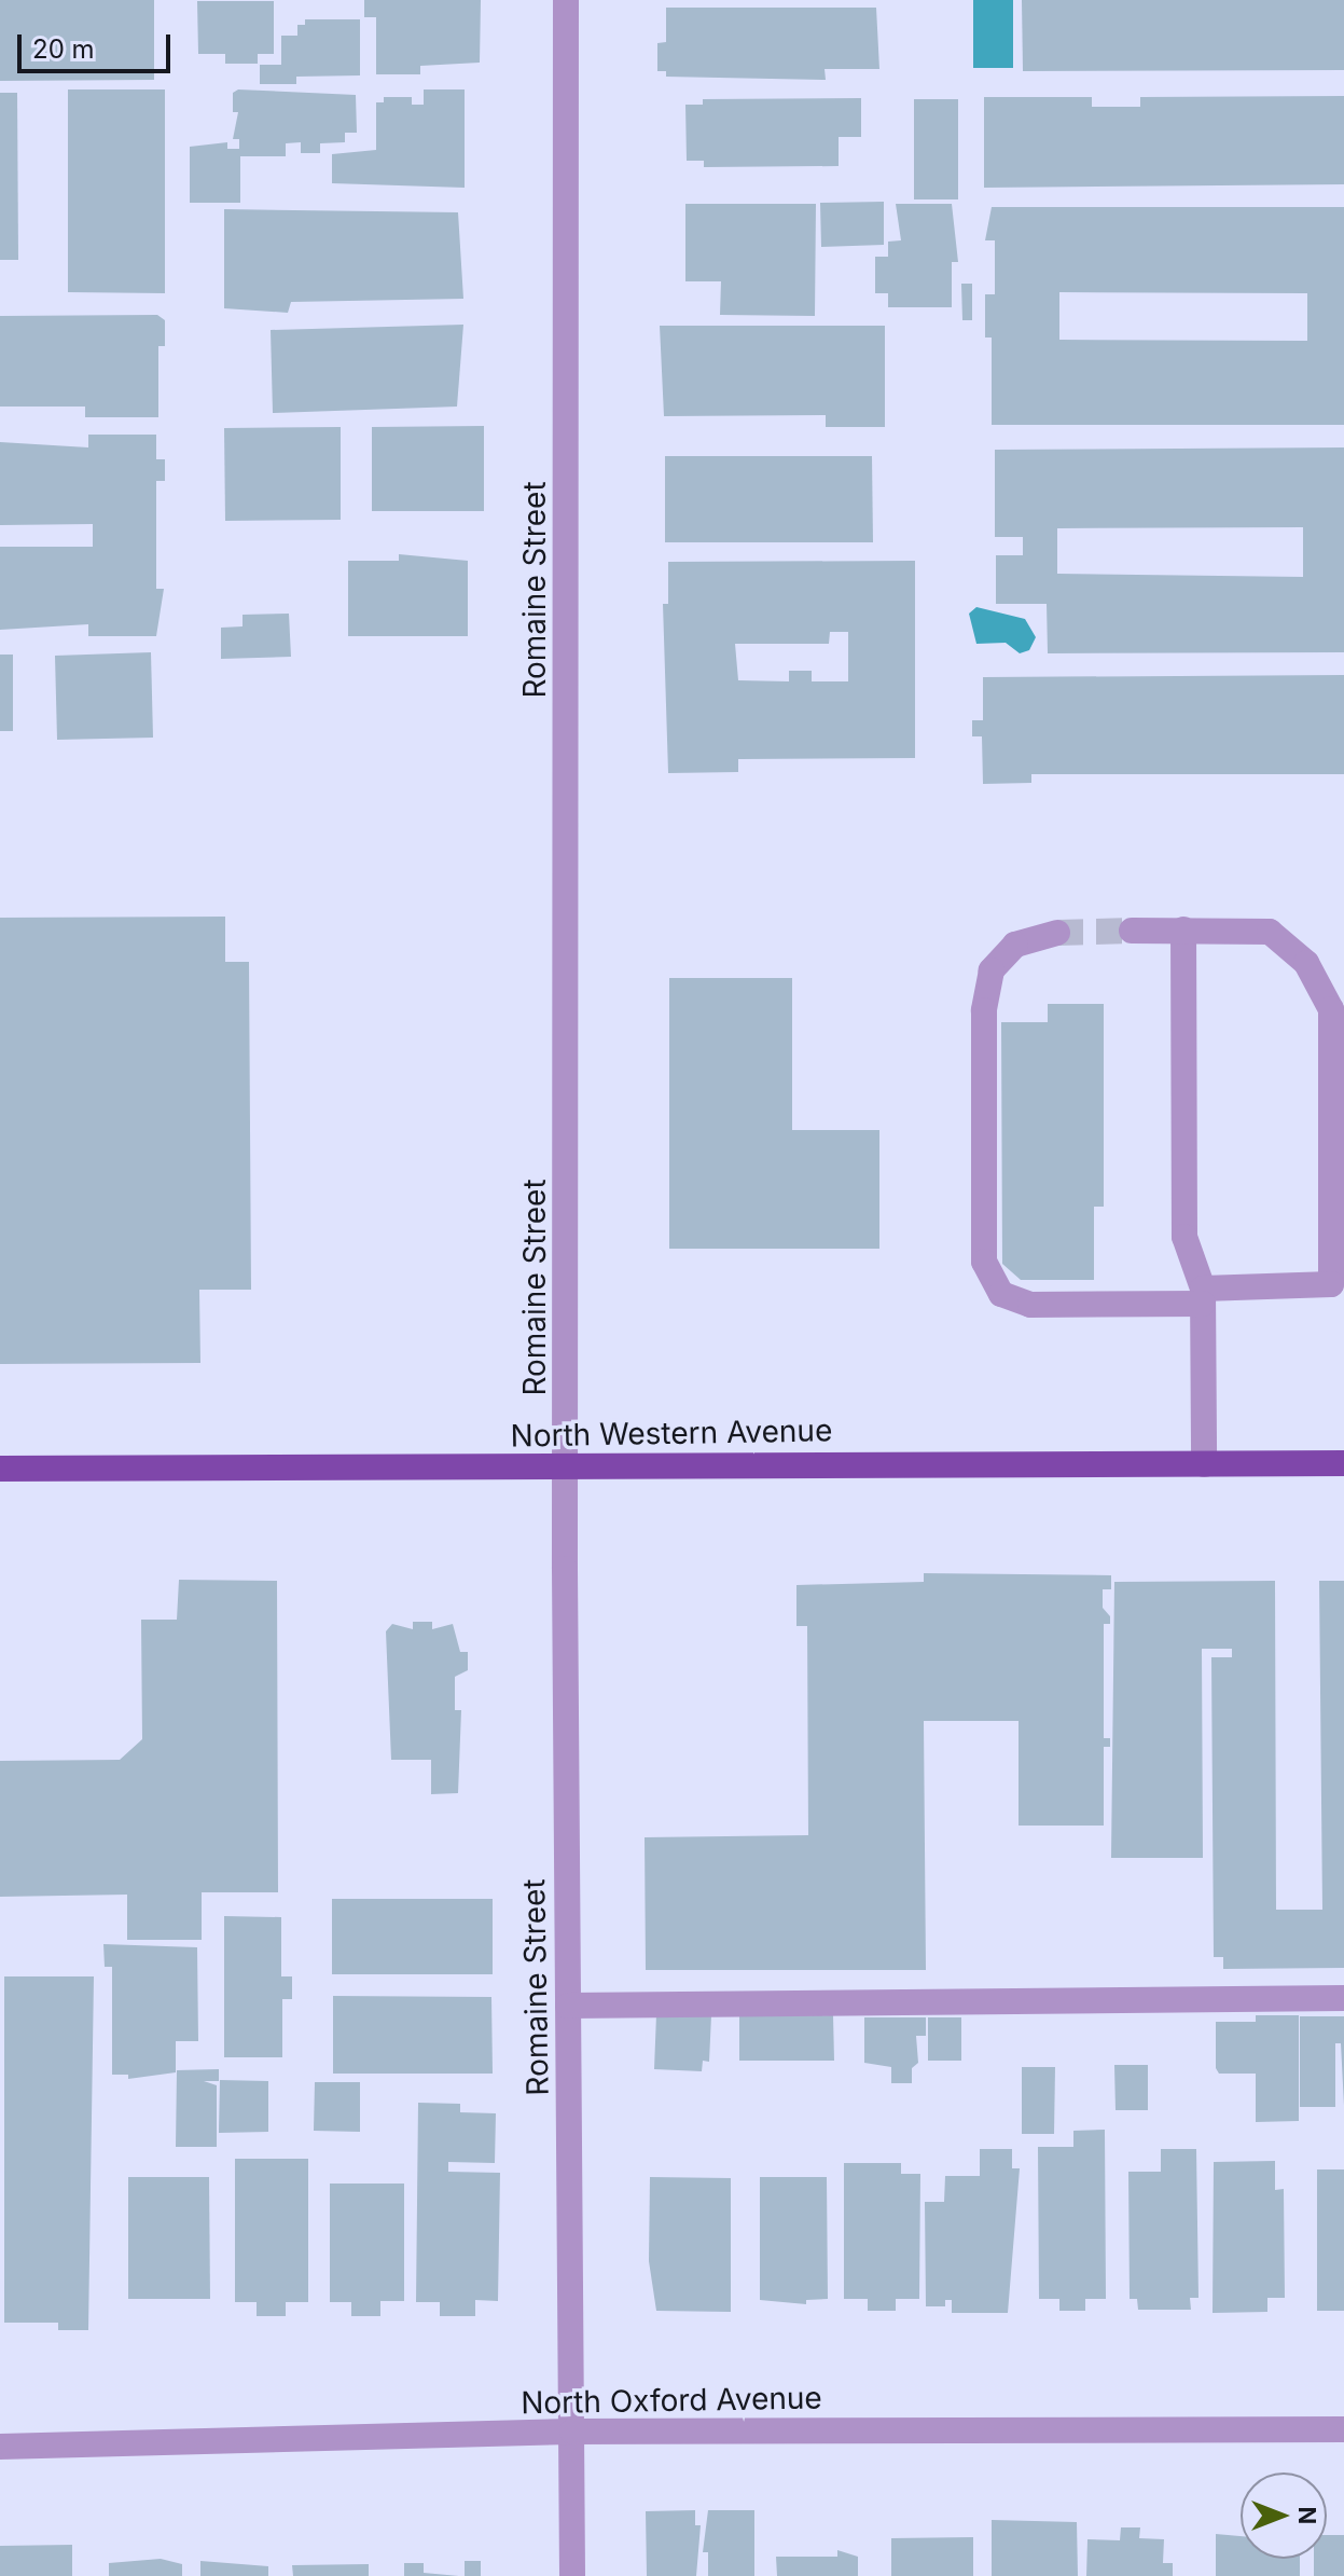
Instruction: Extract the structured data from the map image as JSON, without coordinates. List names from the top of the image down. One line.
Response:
{"streets":{"main road":["North Western Avenue"],"street":["Romaine Street","North Oxford Avenue"]},"crossings":[["Romaine Street","North Western Avenue"],["Romaine Street","North Oxford Avenue"]],"scale_bar":"20 m","north":"right"}
